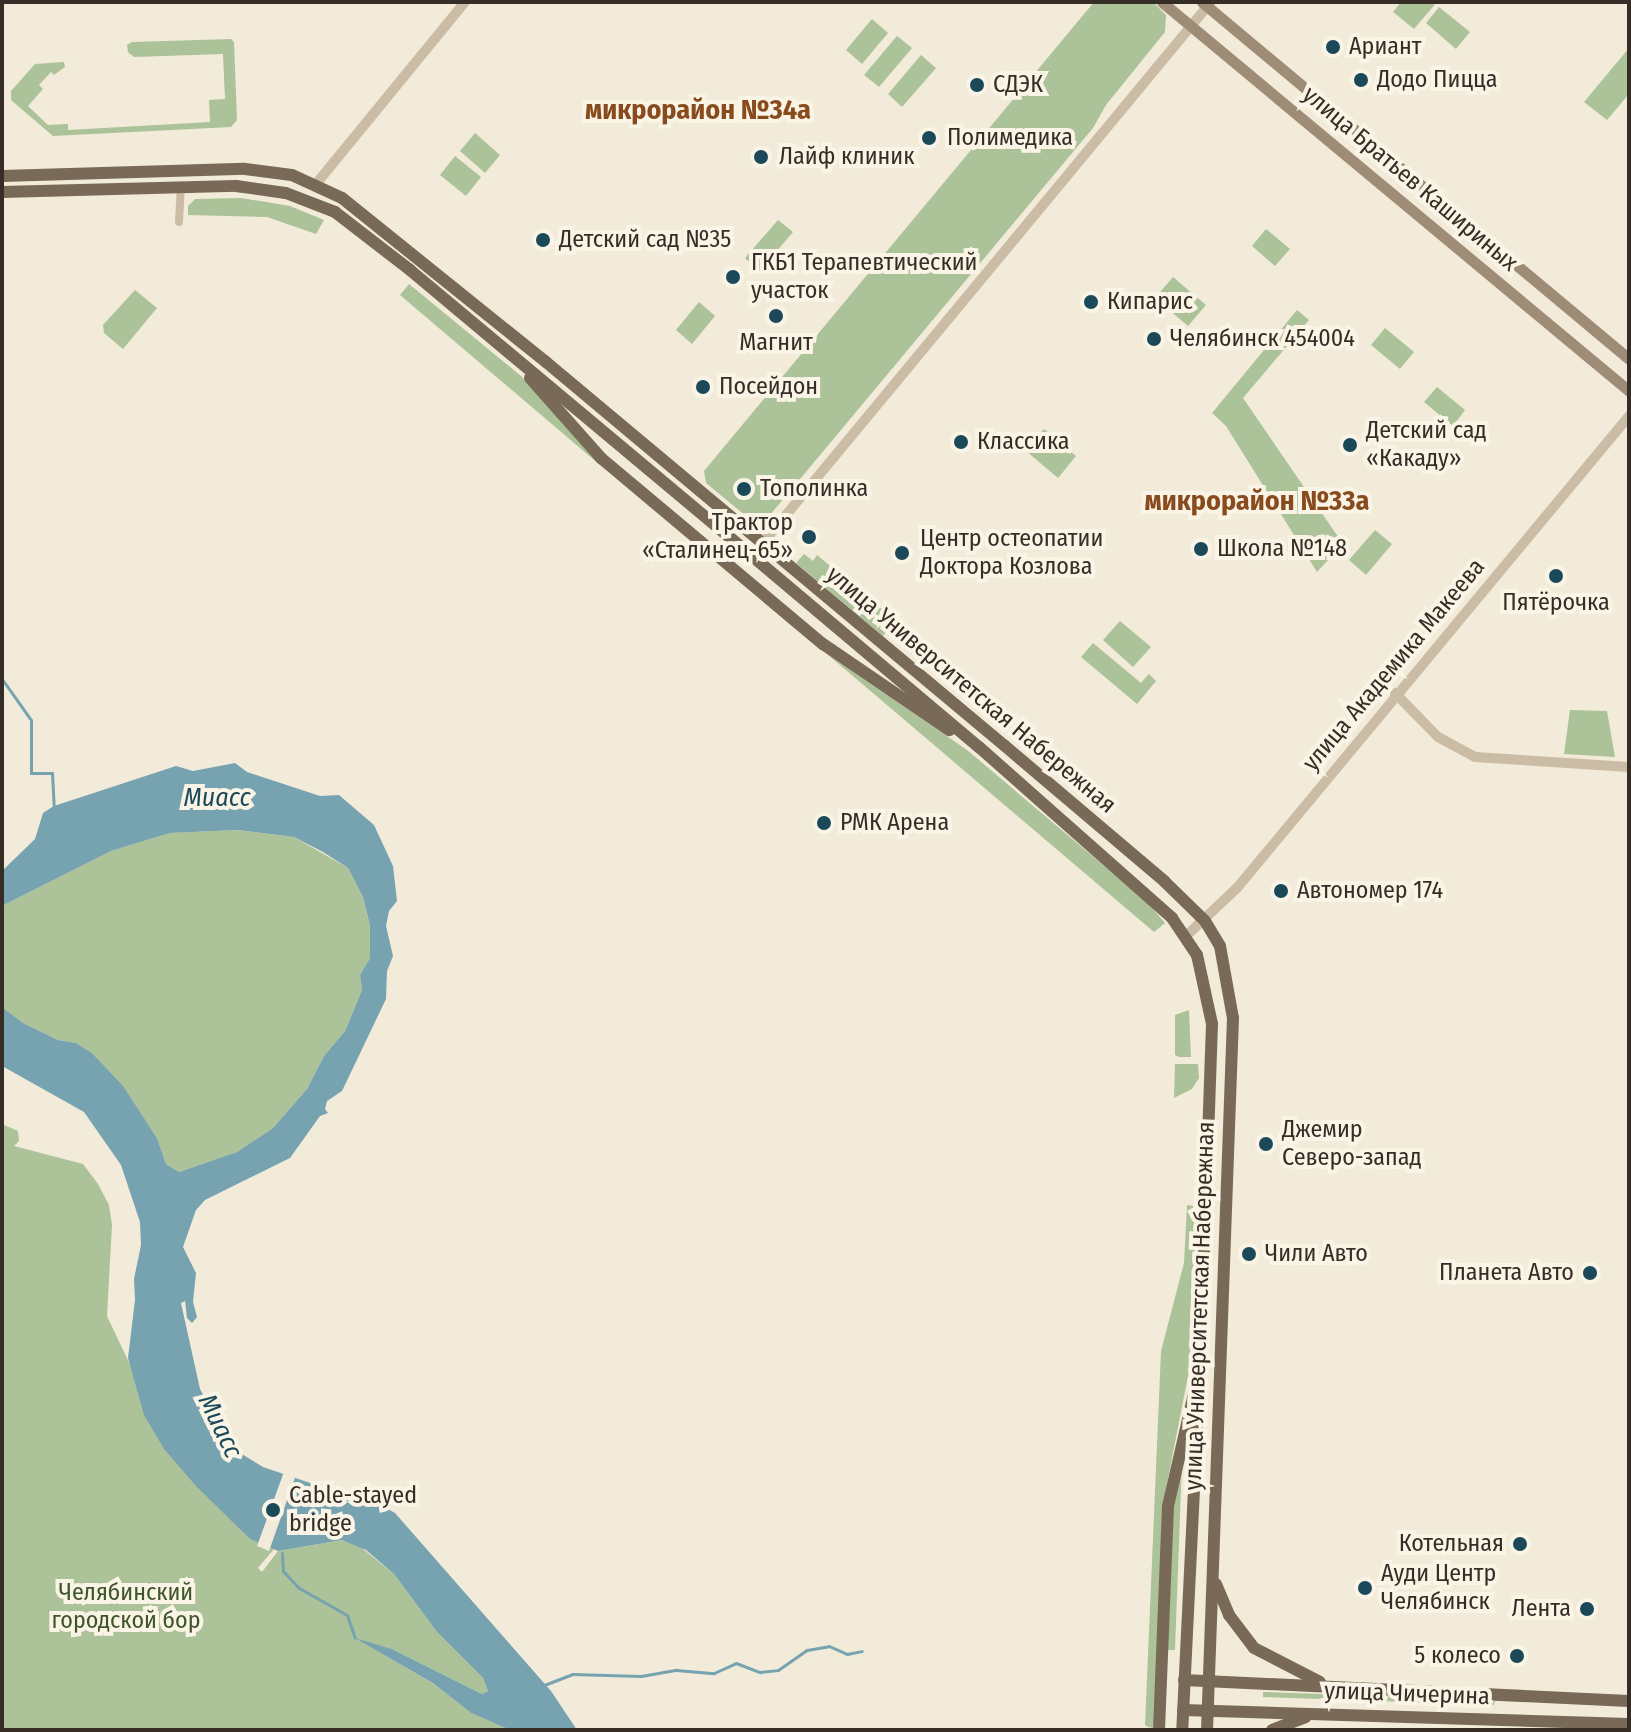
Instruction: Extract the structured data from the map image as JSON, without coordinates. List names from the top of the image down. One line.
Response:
{"streets":{"main road":["улица Братьев Кашириных","улица Университетская Набережная","улица Чичерина"],"street":["улица Академика Макеева"]},"crossings":[["улица Академика Макеева","улица Университетская Набережная"],["улица Университетская Набережная","улица Чичерина"]],"districts":["микрорайон №34а","микрорайон №33а"],"water":["Миасс"],"parks":["Челябинский городской бор"],"places":["Ариант","Додо Пицца","СДЭК","Полимедика","Лайф клиник","Детский сад №35","ГКБ1 Терапевтический участок","Кипарис","Магнит","Челябинск 454004","Посейдон","Классика","Детский сад «Какаду»","Тополинка","Трактор «Сталинец-65»","Школа №148","Центр остеопатии Доктора Козлова","Пятёрочка","РМК Арена","Автономер 174","Джемир Северо-запад","Чили Авто","Планета Авто","Cable-stayed bridge","Котельная","Ауди Центр Челябинск","Лента","5 колесо"]}
